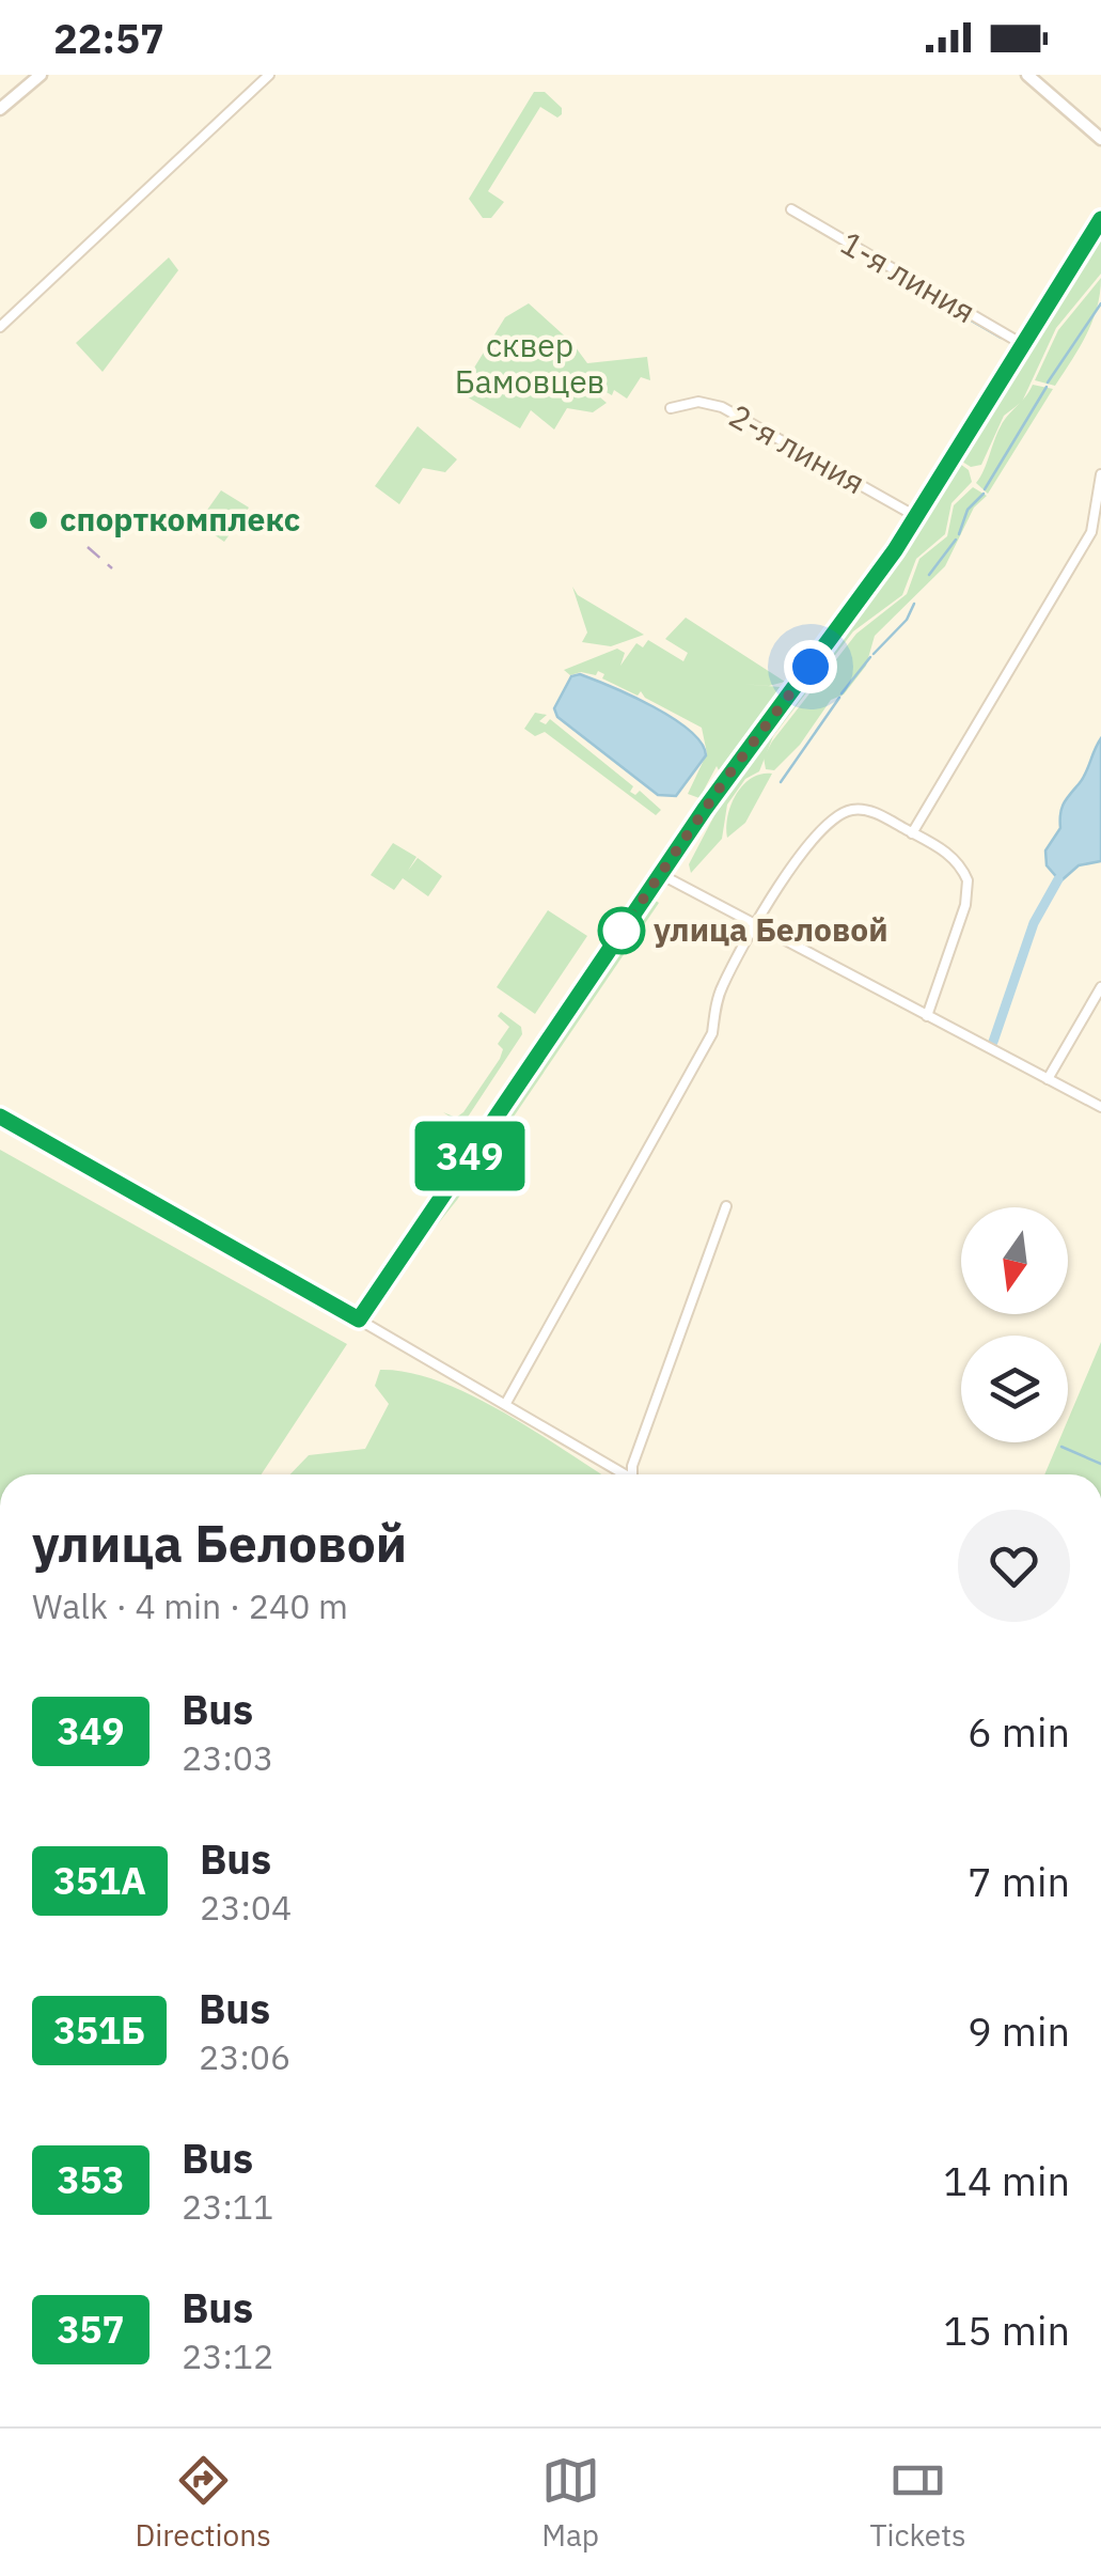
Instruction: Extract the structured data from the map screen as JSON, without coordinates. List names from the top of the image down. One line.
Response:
{"streets":{"street":["1-я линия","2-я линия"]},"parks":["сквер Бамовцев"],"places":["спорткомплекс","улица Беловой"],"lines":["bus line 349"],"north":"bottom","page":{"status":"22:57","on_map":"349","heading":["улица Беловой","Walk · 4 min · 240 m"],"list":[{"mark":"349","name":"Bus","note":"23:03","value":"6 min"},{"mark":"351А","name":"Bus","note":"23:04","value":"7 min"},{"mark":"351Б","name":"Bus","note":"23:06","value":"9 min"},{"mark":"353","name":"Bus","note":"23:11","value":"14 min"},{"mark":"357","name":"Bus","note":"23:12","value":"15 min"}],"tabs":["Directions","Map","Tickets"]}}
